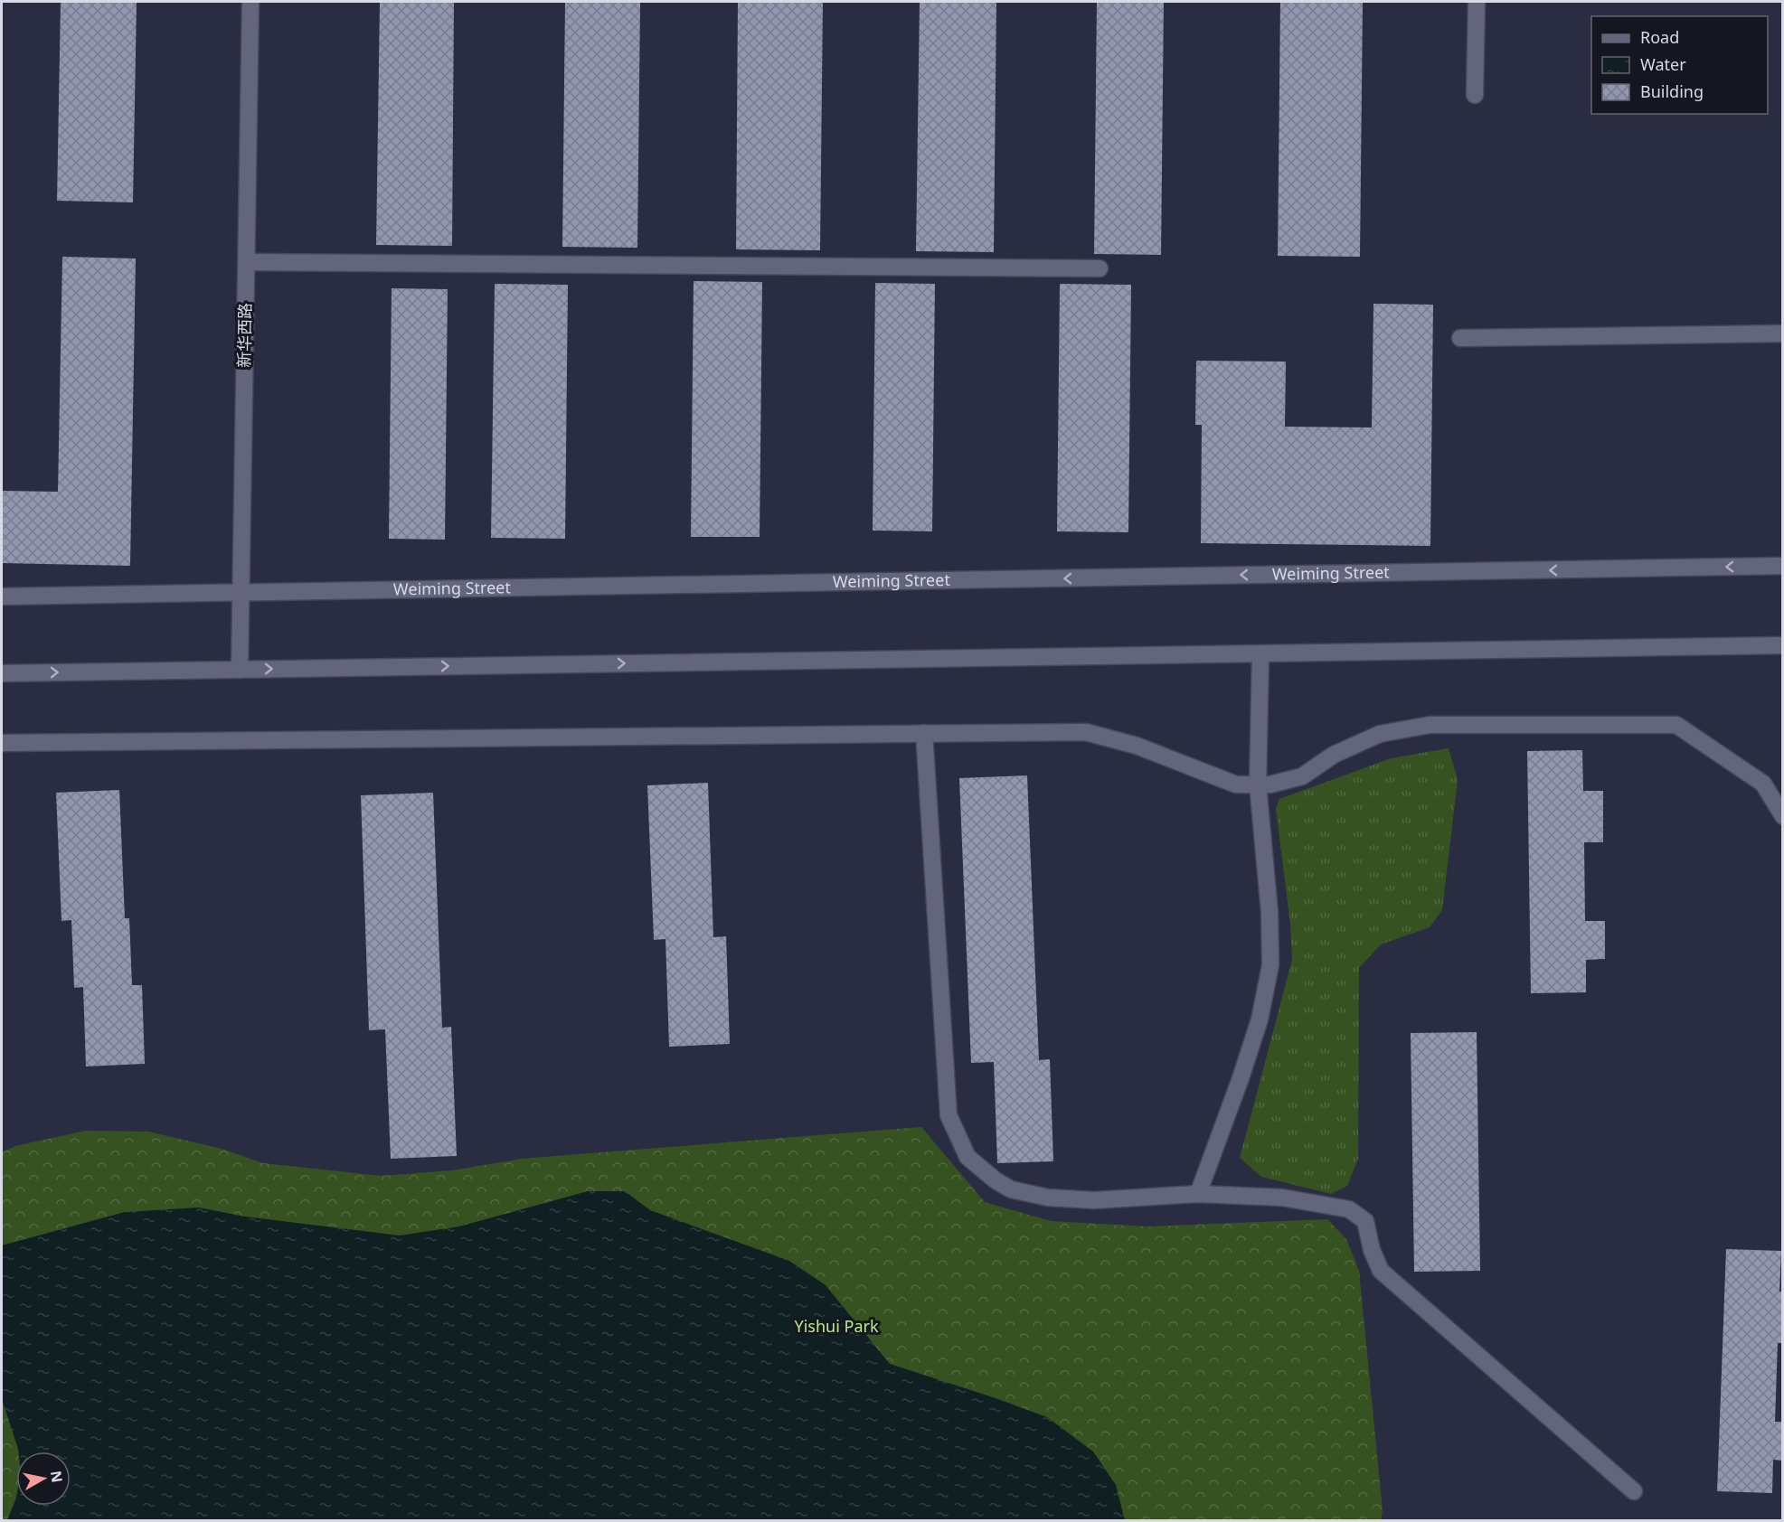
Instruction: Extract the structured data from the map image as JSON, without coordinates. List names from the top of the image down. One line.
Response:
{"streets":{"street":["新华西路","Weiming Street"]},"crossings":[["新华西路","Weiming Street"]],"parks":["Yishui Park"],"legend":["Road","Water","Building"],"north":"right"}
